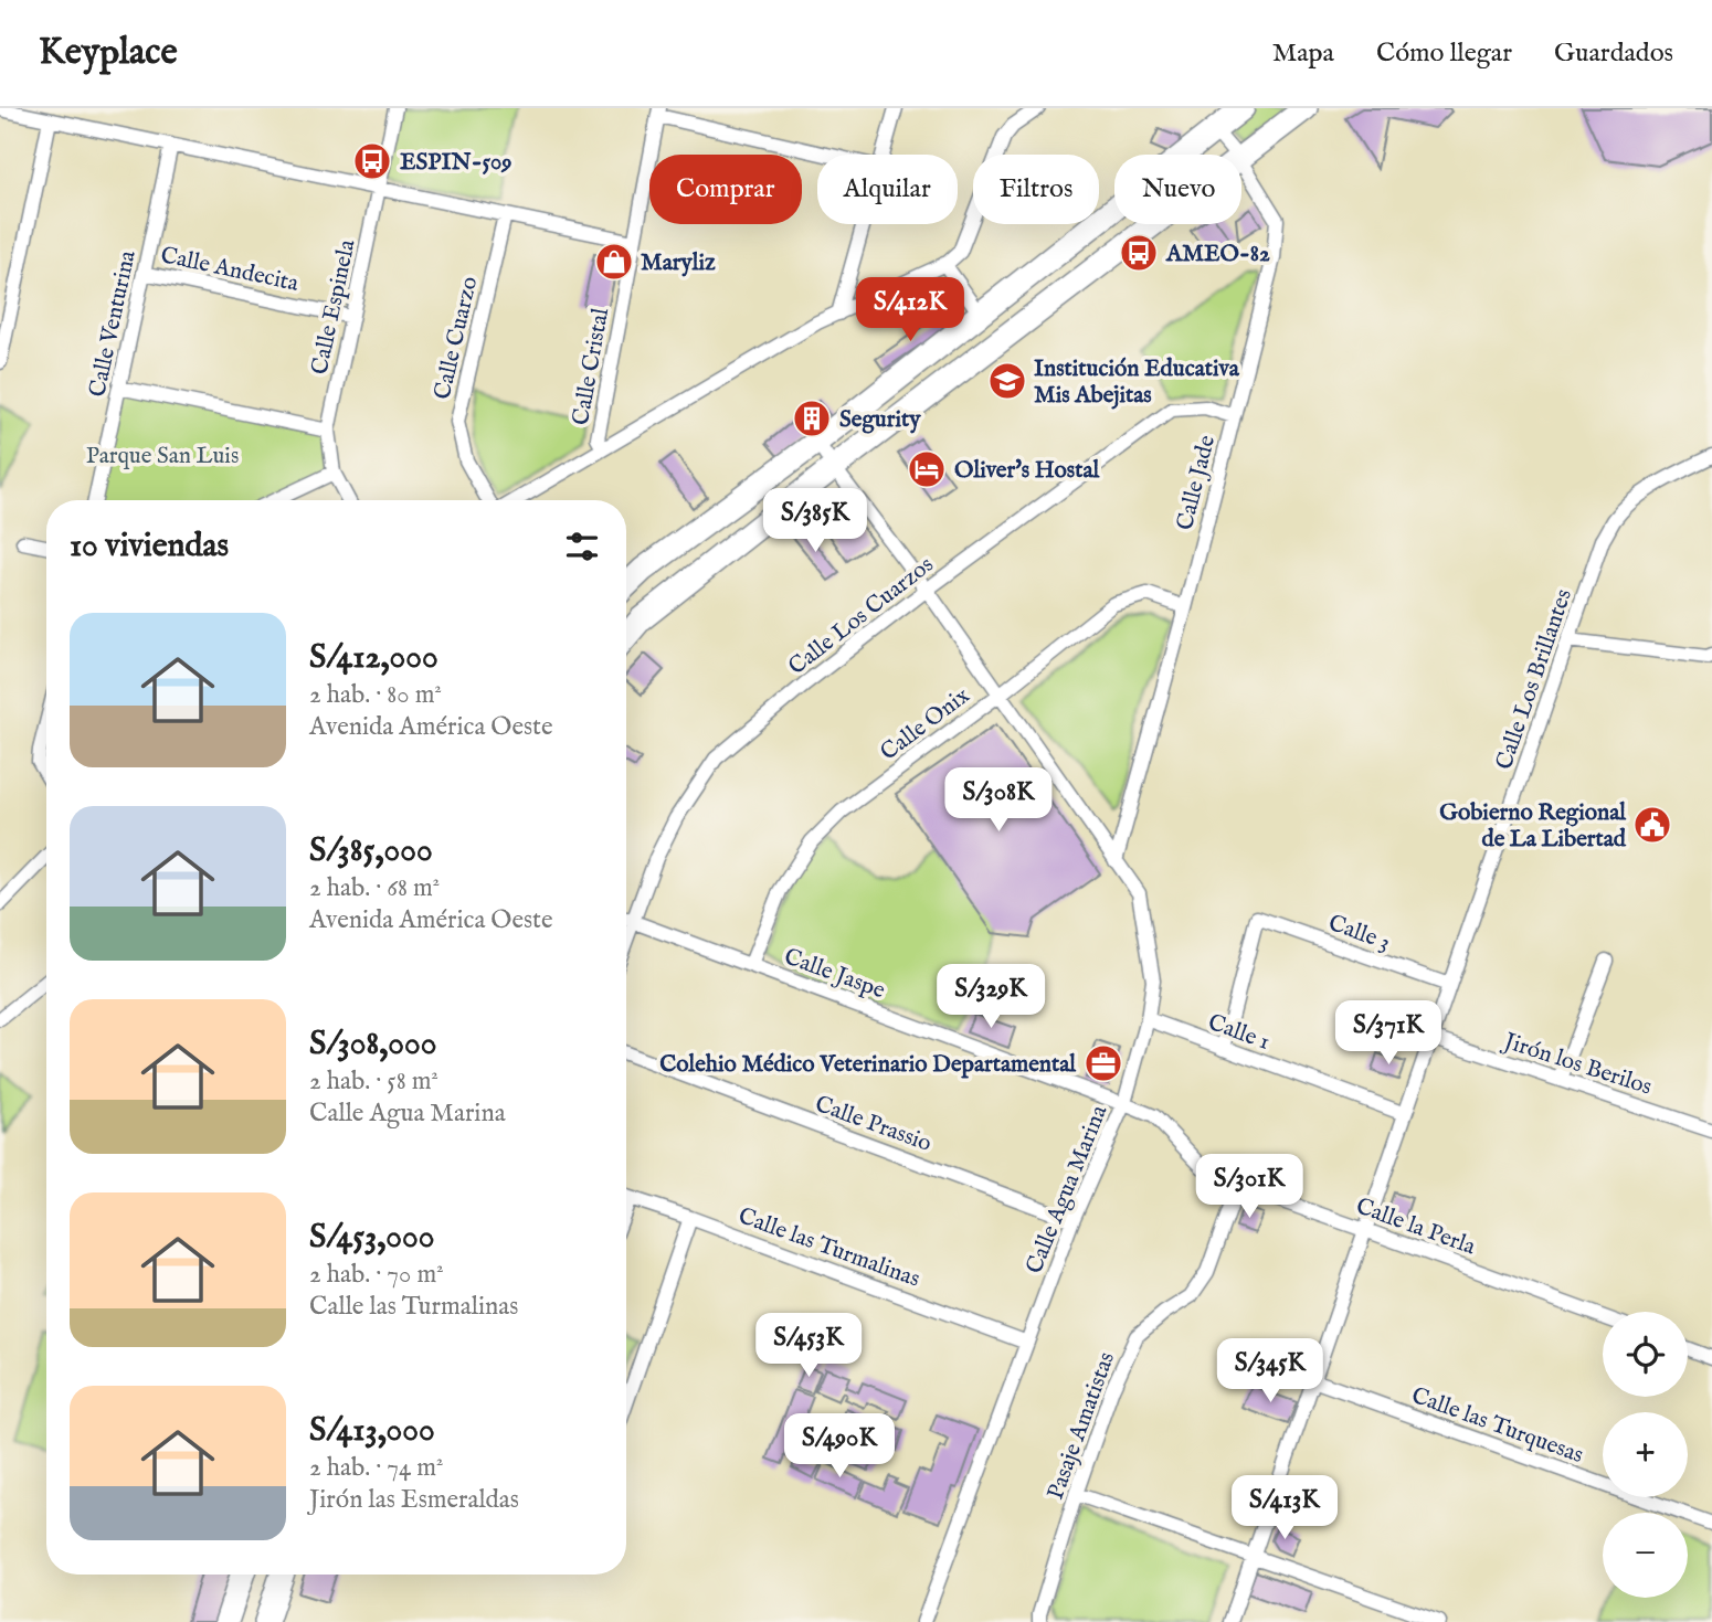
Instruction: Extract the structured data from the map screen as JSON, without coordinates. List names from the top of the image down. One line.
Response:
{"streets":{"street":["Calle Andecita","Calle Espinela","Calle Venturina","Calle Cuarzo","Calle Cristal","Calle Jade","Calle Los Cuarzos","Calle Los Brillantes","Calle Onix","Calle 3","Calle Jaspe","Calle 1","Jirón los Berilos","Calle Prassio","Calle Agua Marina","Calle la Perla","Calle las Turmalinas","Calle las Turquesas","Pasaje Amatistas"]},"crossings":[["Calle Andecita","Calle Espinela"],["Calle Andecita","Calle Venturina"],["Calle Jade","Calle Los Cuarzos"],["Calle Jade","Calle Onix"],["Calle Jade","Calle Agua Marina"],["Calle Los Cuarzos","Calle Jaspe"],["Calle Los Cuarzos","Calle Agua Marina"],["Calle Los Brillantes","Calle 3"],["Calle Los Brillantes","Calle 1"],["Calle Los Brillantes","Jirón los Berilos"],["Calle Los Brillantes","Calle la Perla"],["Calle Los Brillantes","Calle las Turquesas"],["Calle Onix","Calle Jaspe"],["Calle Onix","Calle Agua Marina"],["Calle 3","Calle 1"],["Calle Jaspe","Calle Agua Marina"],["Calle Jaspe","Calle la Perla"],["Calle 1","Calle Agua Marina"],["Calle Prassio","Calle Agua Marina"],["Calle Agua Marina","Calle la Perla"],["Calle Agua Marina","Calle las Turmalinas"],["Calle la Perla","Pasaje Amatistas"]],"parks":["Parque San Luis"],"places":{"bus stop":["ESPIN-509","AMEO-82"],"shop":["Maryliz"],"school or university":["Institución Educativa Mis Abejitas"],"building":["Segurity"],"hotel":["Oliver's Hostal"],"public building":["Gobierno Regional de La Libertad"],"office":["Colehio Médico Veterinario Departamental"]},"page":{"header":"Keyplace","nav":["Mapa","Cómo llegar","Guardados"],"chip":["Comprar","Alquilar","Filtros","Nuevo"],"price":["S/412K","S/385K","S/308K","S/329K","S/371K","S/301K","S/453K","S/345K","S/490K","S/413K"],"heading":"10 viviendas","list":[{"name":"S/412,000","note":"2 hab. · 80 m² · Avenida América Oeste"},{"name":"S/385,000","note":"2 hab. · 68 m² · Avenida América Oeste"},{"name":"S/308,000","note":"2 hab. · 58 m² · Calle Agua Marina"},{"name":"S/453,000","note":"2 hab. · 70 m² · Calle las Turmalinas"},{"name":"S/413,000","note":"2 hab. · 74 m² · Jirón las Esmeraldas"}],"map_buttons":["+","−"]}}
